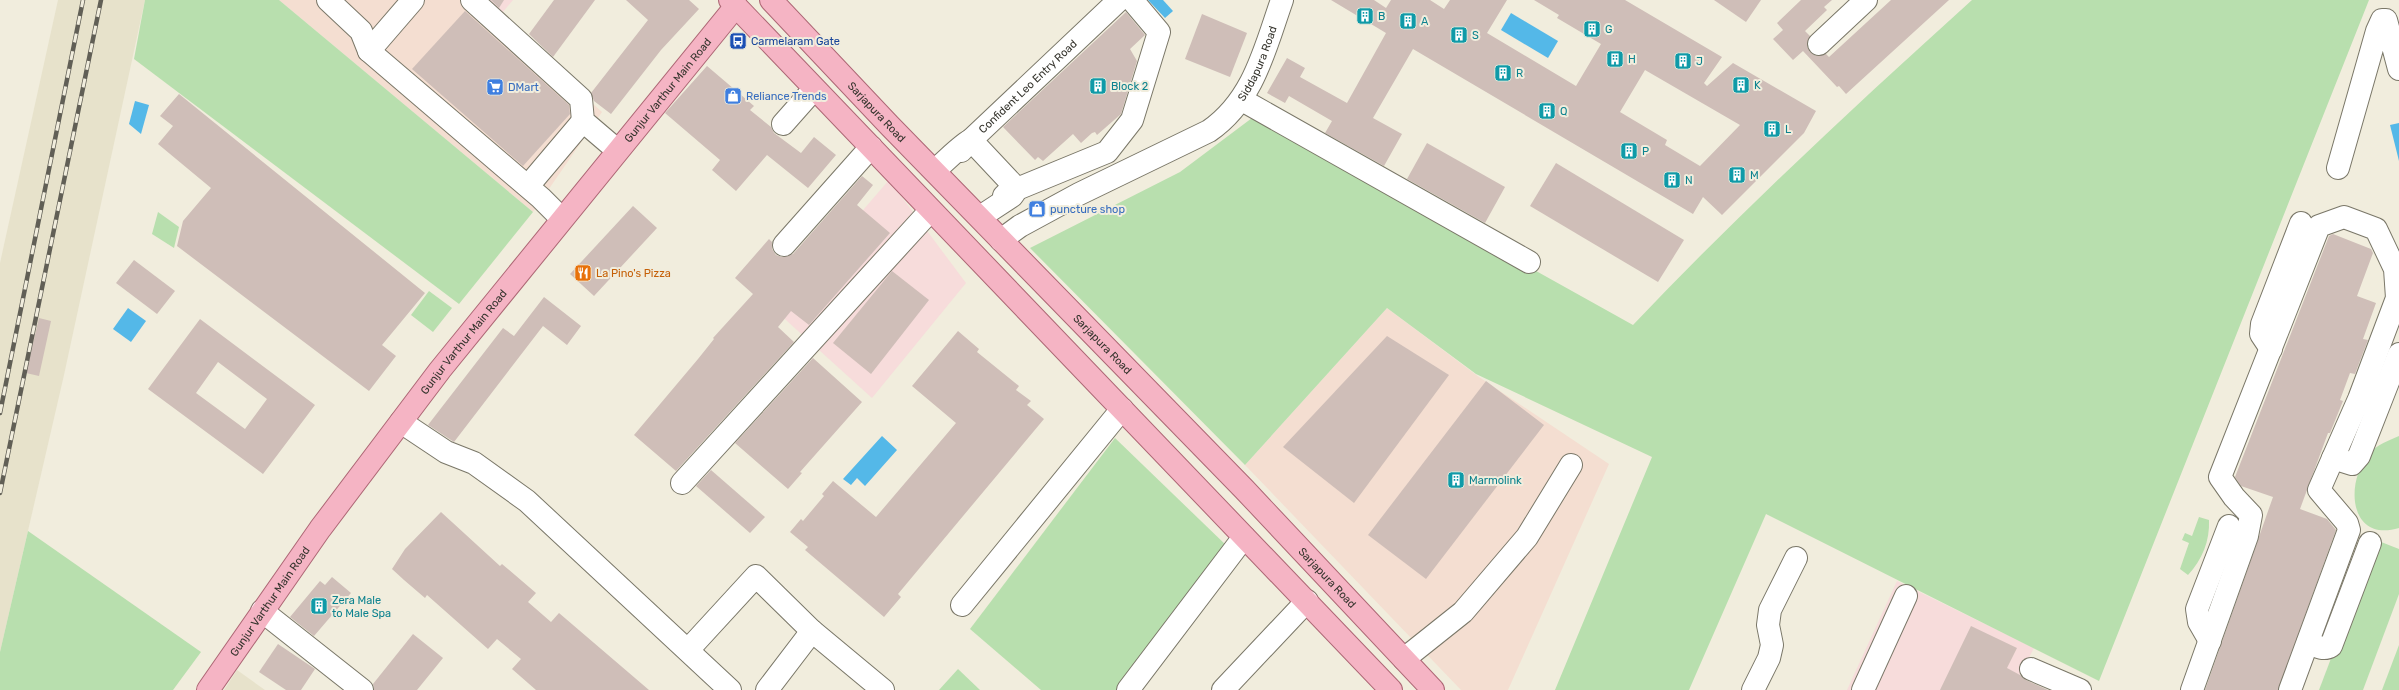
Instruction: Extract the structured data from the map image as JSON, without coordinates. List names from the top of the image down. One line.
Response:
{"streets":{"main road":["Gunjur Varthur Main Road","Sarjapura Road"],"street":["Siddapura Road","Confident Leo Entry Road"]},"crossings":[["Siddapura Road","Sarjapura Road"],["Confident Leo Entry Road","Sarjapura Road"]],"places":{"building":["B","A","G","S","H","J","R","K","Block 2","Q","L","P","M","N","Marmolink","Zera Male to Male Spa"],"bus stop":["Carmelaram Gate"],"supermarket":["DMart"],"shop":["Reliance Trends","puncture shop"],"restaurant":["La Pino's Pizza"]}}
